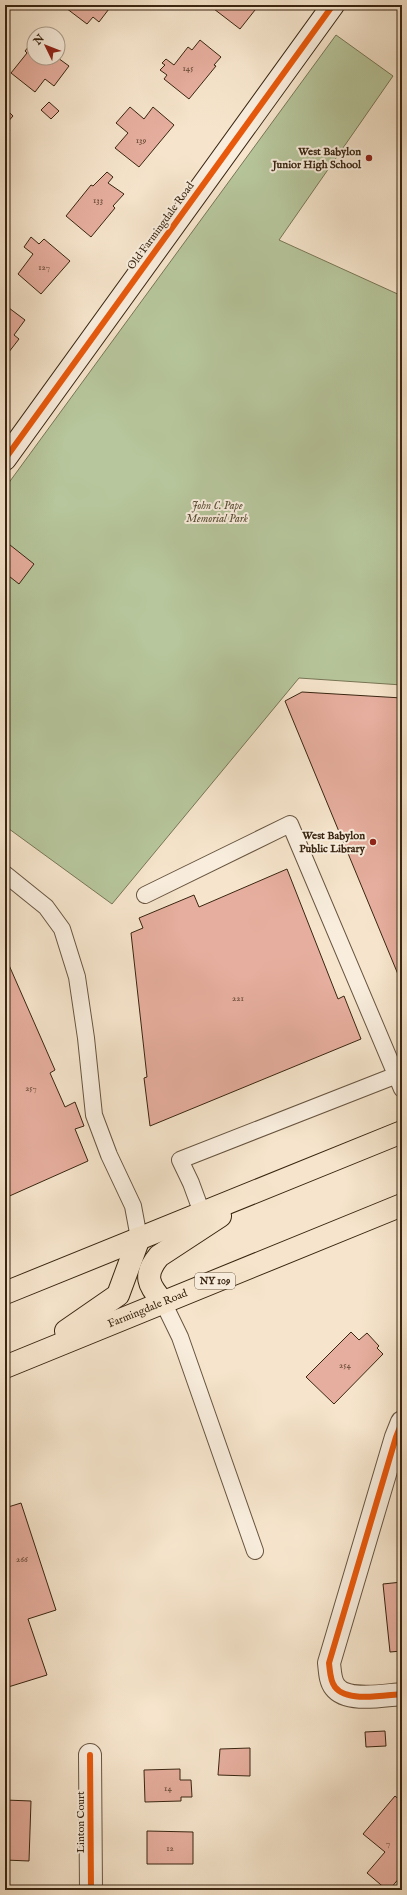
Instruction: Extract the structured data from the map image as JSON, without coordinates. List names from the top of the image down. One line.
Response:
{"streets":{"main road":["NY 109","Farmingdale Road"],"street":["Old Farmingdale Road","Linton Court"]},"parks":["John C. Pape Memorial Park"],"places":["West Babylon Junior High School","West Babylon Public Library"],"house_numbers":["145","139","133","127","221","257","254","266","14","7","12"],"north":"top left"}
